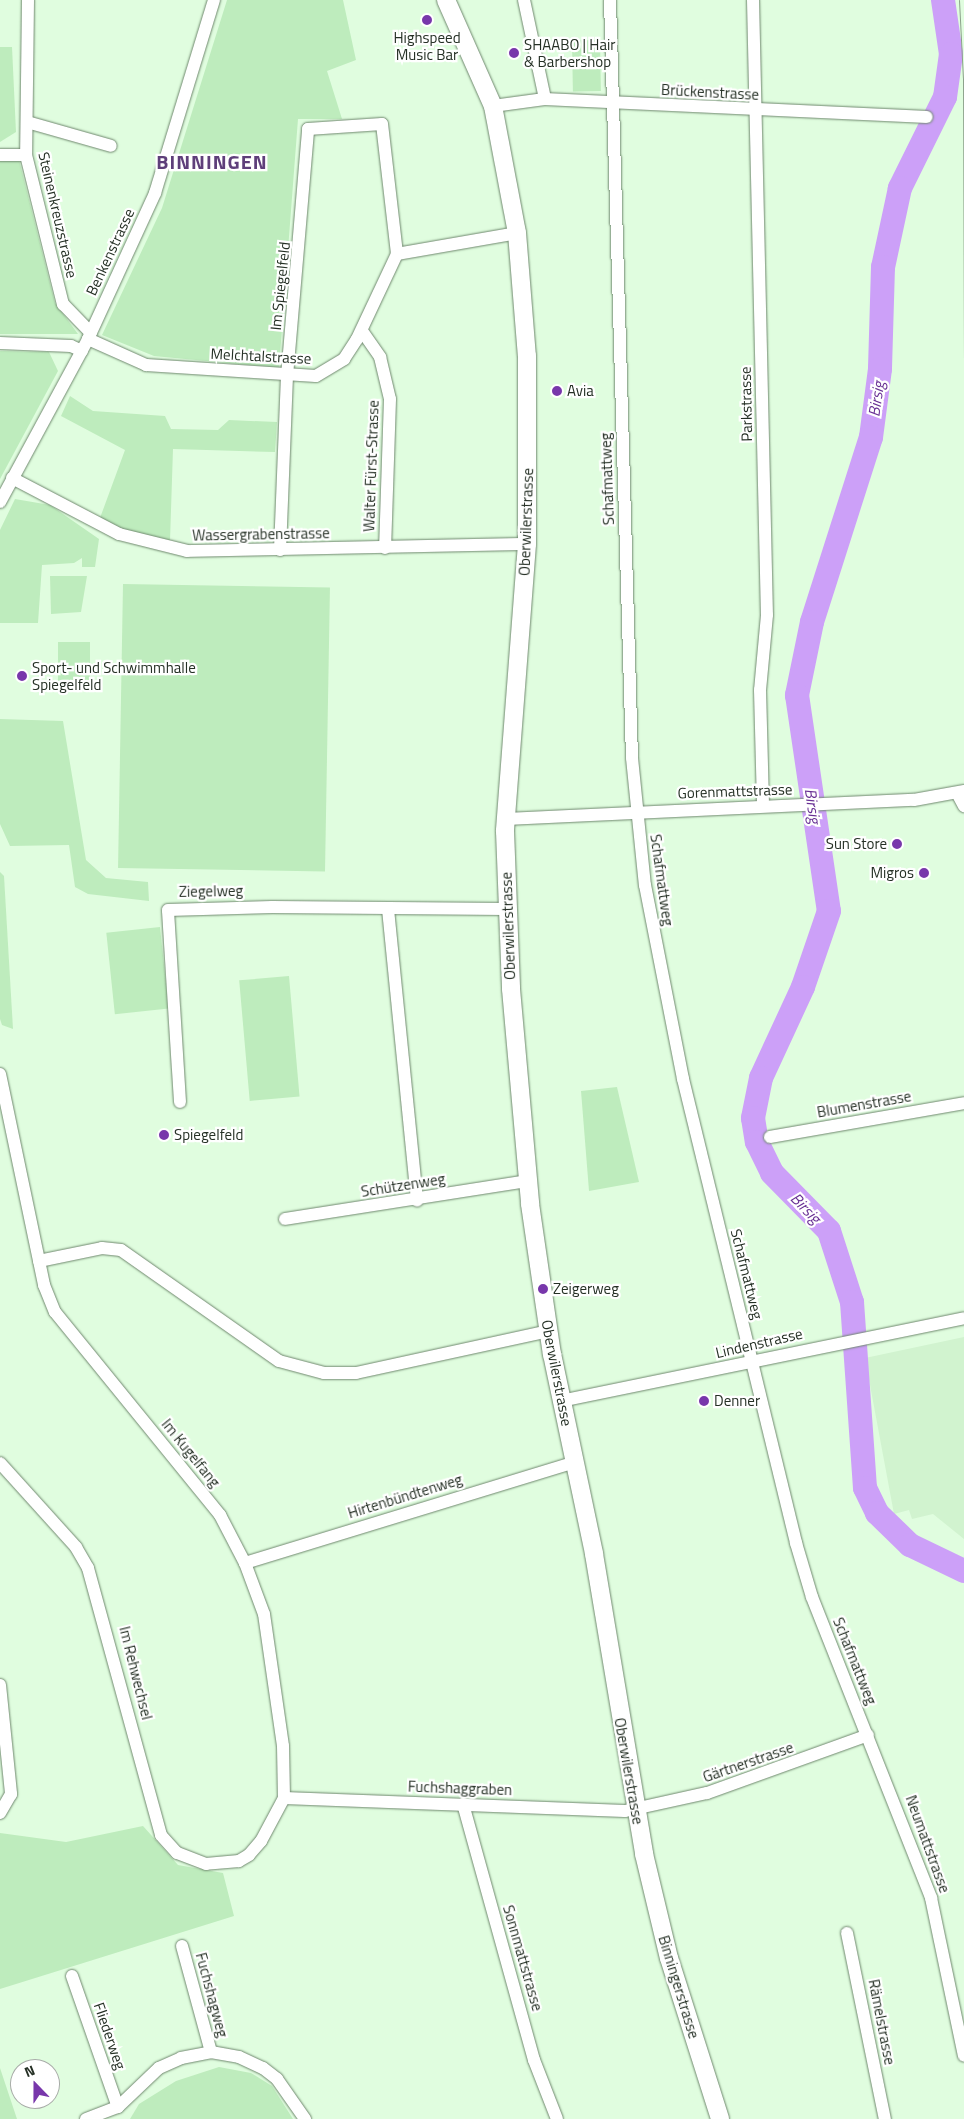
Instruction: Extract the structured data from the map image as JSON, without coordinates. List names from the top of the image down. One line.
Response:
{"streets":{"main road":["Oberwilerstrasse","Binningerstrasse"],"street":["Brückenstrasse","Steinenkreuzstrasse","Benkenstrasse","Im Spiegelfeld","Melchtalstrasse","Parkstrasse","Walter Fürst-Strasse","Schafmattweg","Wassergrabenstrasse","Gorenmattstrasse","Ziegelweg","Blumenstrasse","Schützenweg","Lindenstrasse","Im Kugelfang","Hirtenbündtenweg","Im Rehwechsel","Gärtnerstrasse","Fuchshaggraben","Neumattstrasse","Sonnmattstrasse","Fuchshagweg","Rämelstrasse","Fliederweg"]},"crossings":[["Brückenstrasse","Parkstrasse"],["Brückenstrasse","Schafmattweg"],["Brückenstrasse","Oberwilerstrasse"],["Steinenkreuzstrasse","Benkenstrasse"],["Steinenkreuzstrasse","Melchtalstrasse"],["Benkenstrasse","Melchtalstrasse"],["Benkenstrasse","Wassergrabenstrasse"],["Im Spiegelfeld","Melchtalstrasse"],["Im Spiegelfeld","Wassergrabenstrasse"],["Melchtalstrasse","Walter Fürst-Strasse"],["Parkstrasse","Gorenmattstrasse"],["Walter Fürst-Strasse","Wassergrabenstrasse"],["Schafmattweg","Gorenmattstrasse"],["Schafmattweg","Lindenstrasse"],["Schafmattweg","Gärtnerstrasse"],["Schafmattweg","Neumattstrasse"],["Oberwilerstrasse","Wassergrabenstrasse"],["Oberwilerstrasse","Gorenmattstrasse"],["Oberwilerstrasse","Ziegelweg"],["Oberwilerstrasse","Schützenweg"],["Oberwilerstrasse","Lindenstrasse"],["Oberwilerstrasse","Hirtenbündtenweg"],["Oberwilerstrasse","Gärtnerstrasse"],["Oberwilerstrasse","Fuchshaggraben"],["Oberwilerstrasse","Binningerstrasse"],["Im Kugelfang","Hirtenbündtenweg"],["Im Kugelfang","Im Rehwechsel"],["Im Kugelfang","Fuchshaggraben"],["Gärtnerstrasse","Fuchshaggraben"],["Gärtnerstrasse","Neumattstrasse"],["Fuchshaggraben","Sonnmattstrasse"],["Fuchshagweg","Fliederweg"]],"districts":["BINNINGEN"],"water":["Birsig"],"places":["Highspeed Music Bar","SHAABO | Hair & Barbershop","Avia","Sport- und Schwimmhalle Spiegelfeld","Sun Store","Migros","Spiegelfeld","Zeigerweg","Denner"],"north":"top"}
